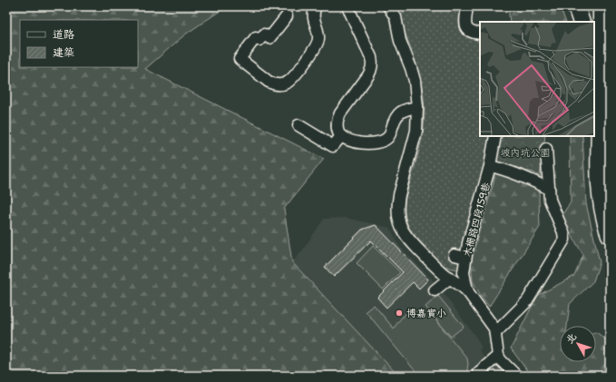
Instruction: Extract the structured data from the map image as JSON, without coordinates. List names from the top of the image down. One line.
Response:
{"streets":{"street":["木柵路四段159巷"]},"parks":["坡內坑公園"],"places":["博嘉實小"],"legend":["道路","建築"],"north":"top left"}
